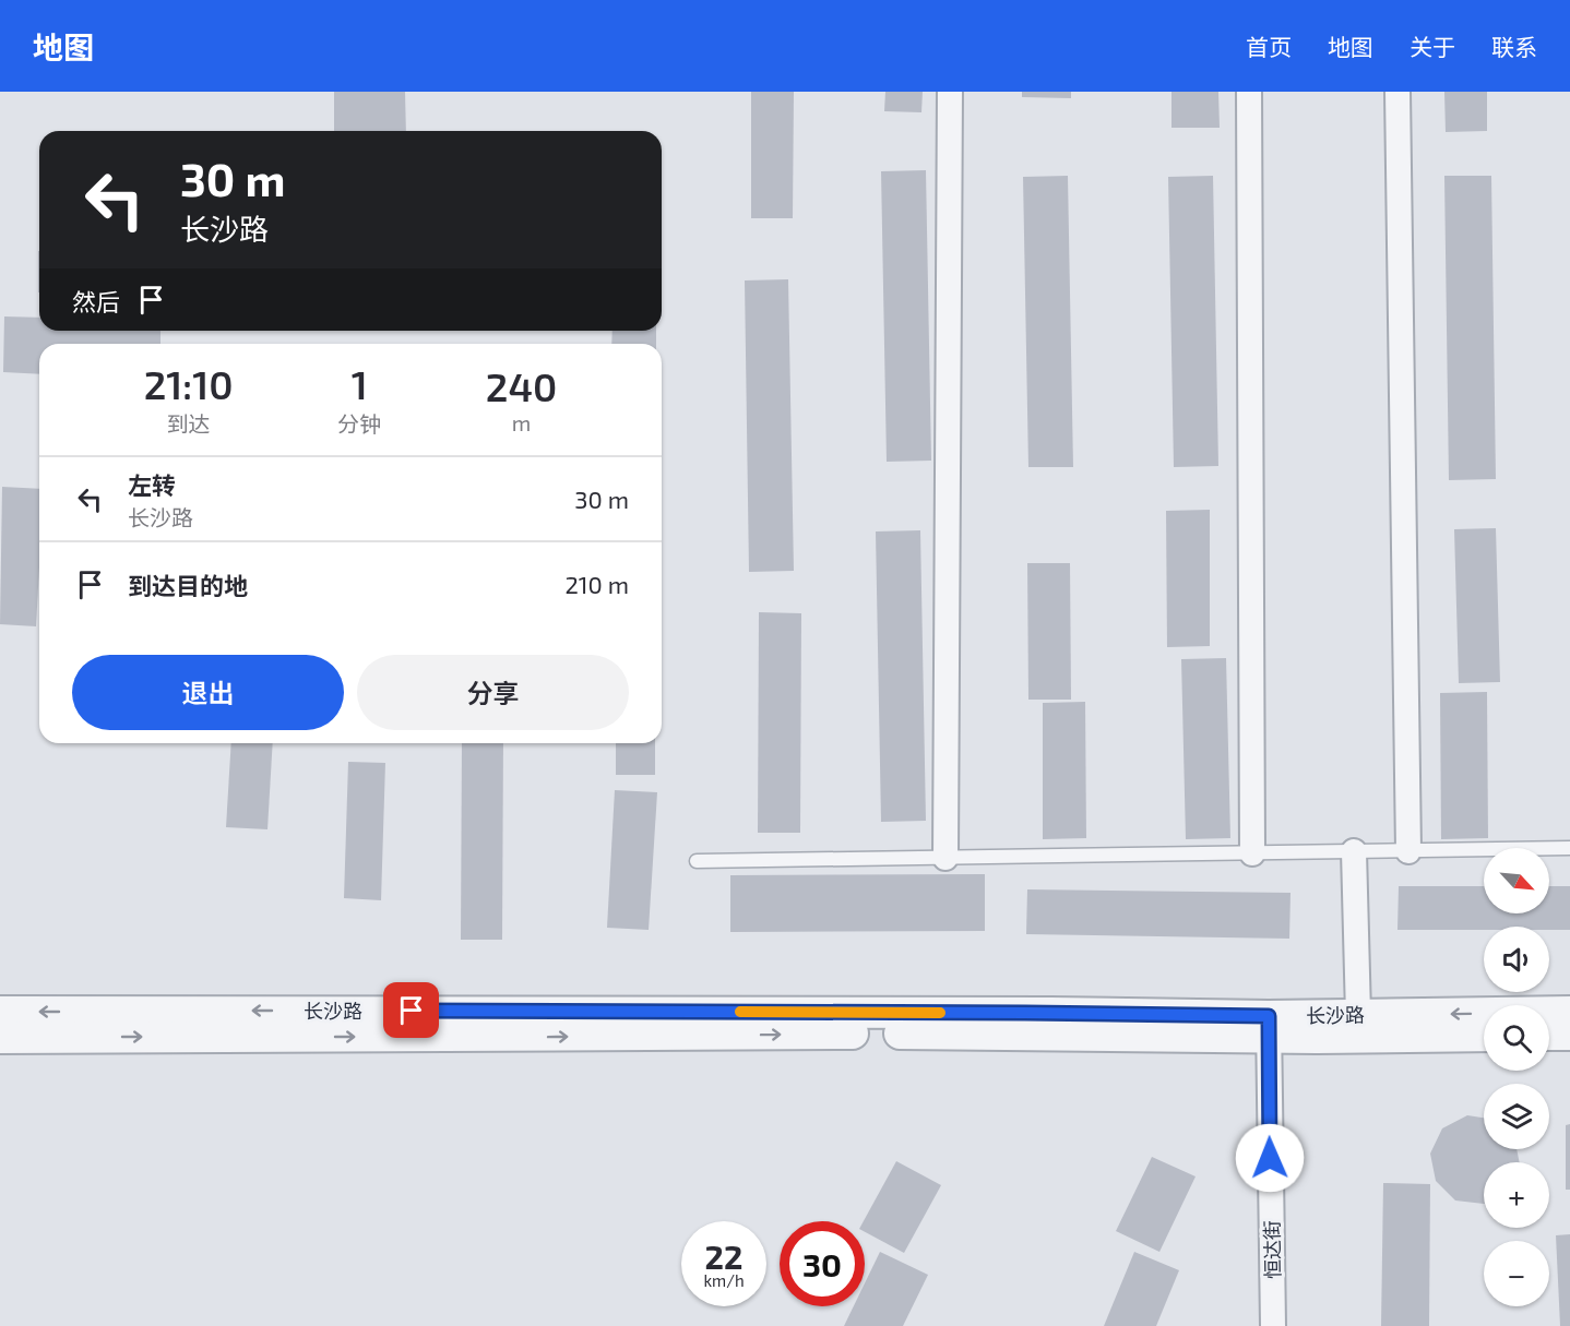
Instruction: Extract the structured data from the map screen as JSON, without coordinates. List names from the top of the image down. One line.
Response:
{"streets":{"street":["长沙路","恒达街"]},"crossings":[["长沙路","恒达街"]],"north":"bottom right","page":{"header":"地图","nav":["首页","地图","关于","联系"],"turn":["30 m","长沙路"],"then":"然后","eta":["21:10","到达","1","分钟","240","m"],"list":[{"name":"左转","note":"长沙路","value":"30 m"},{"name":"到达目的地","value":"210 m"}],"buttons":["退出","分享"],"map_buttons":["+","−"],"speed":"22 km/h","limit":"30"}}
